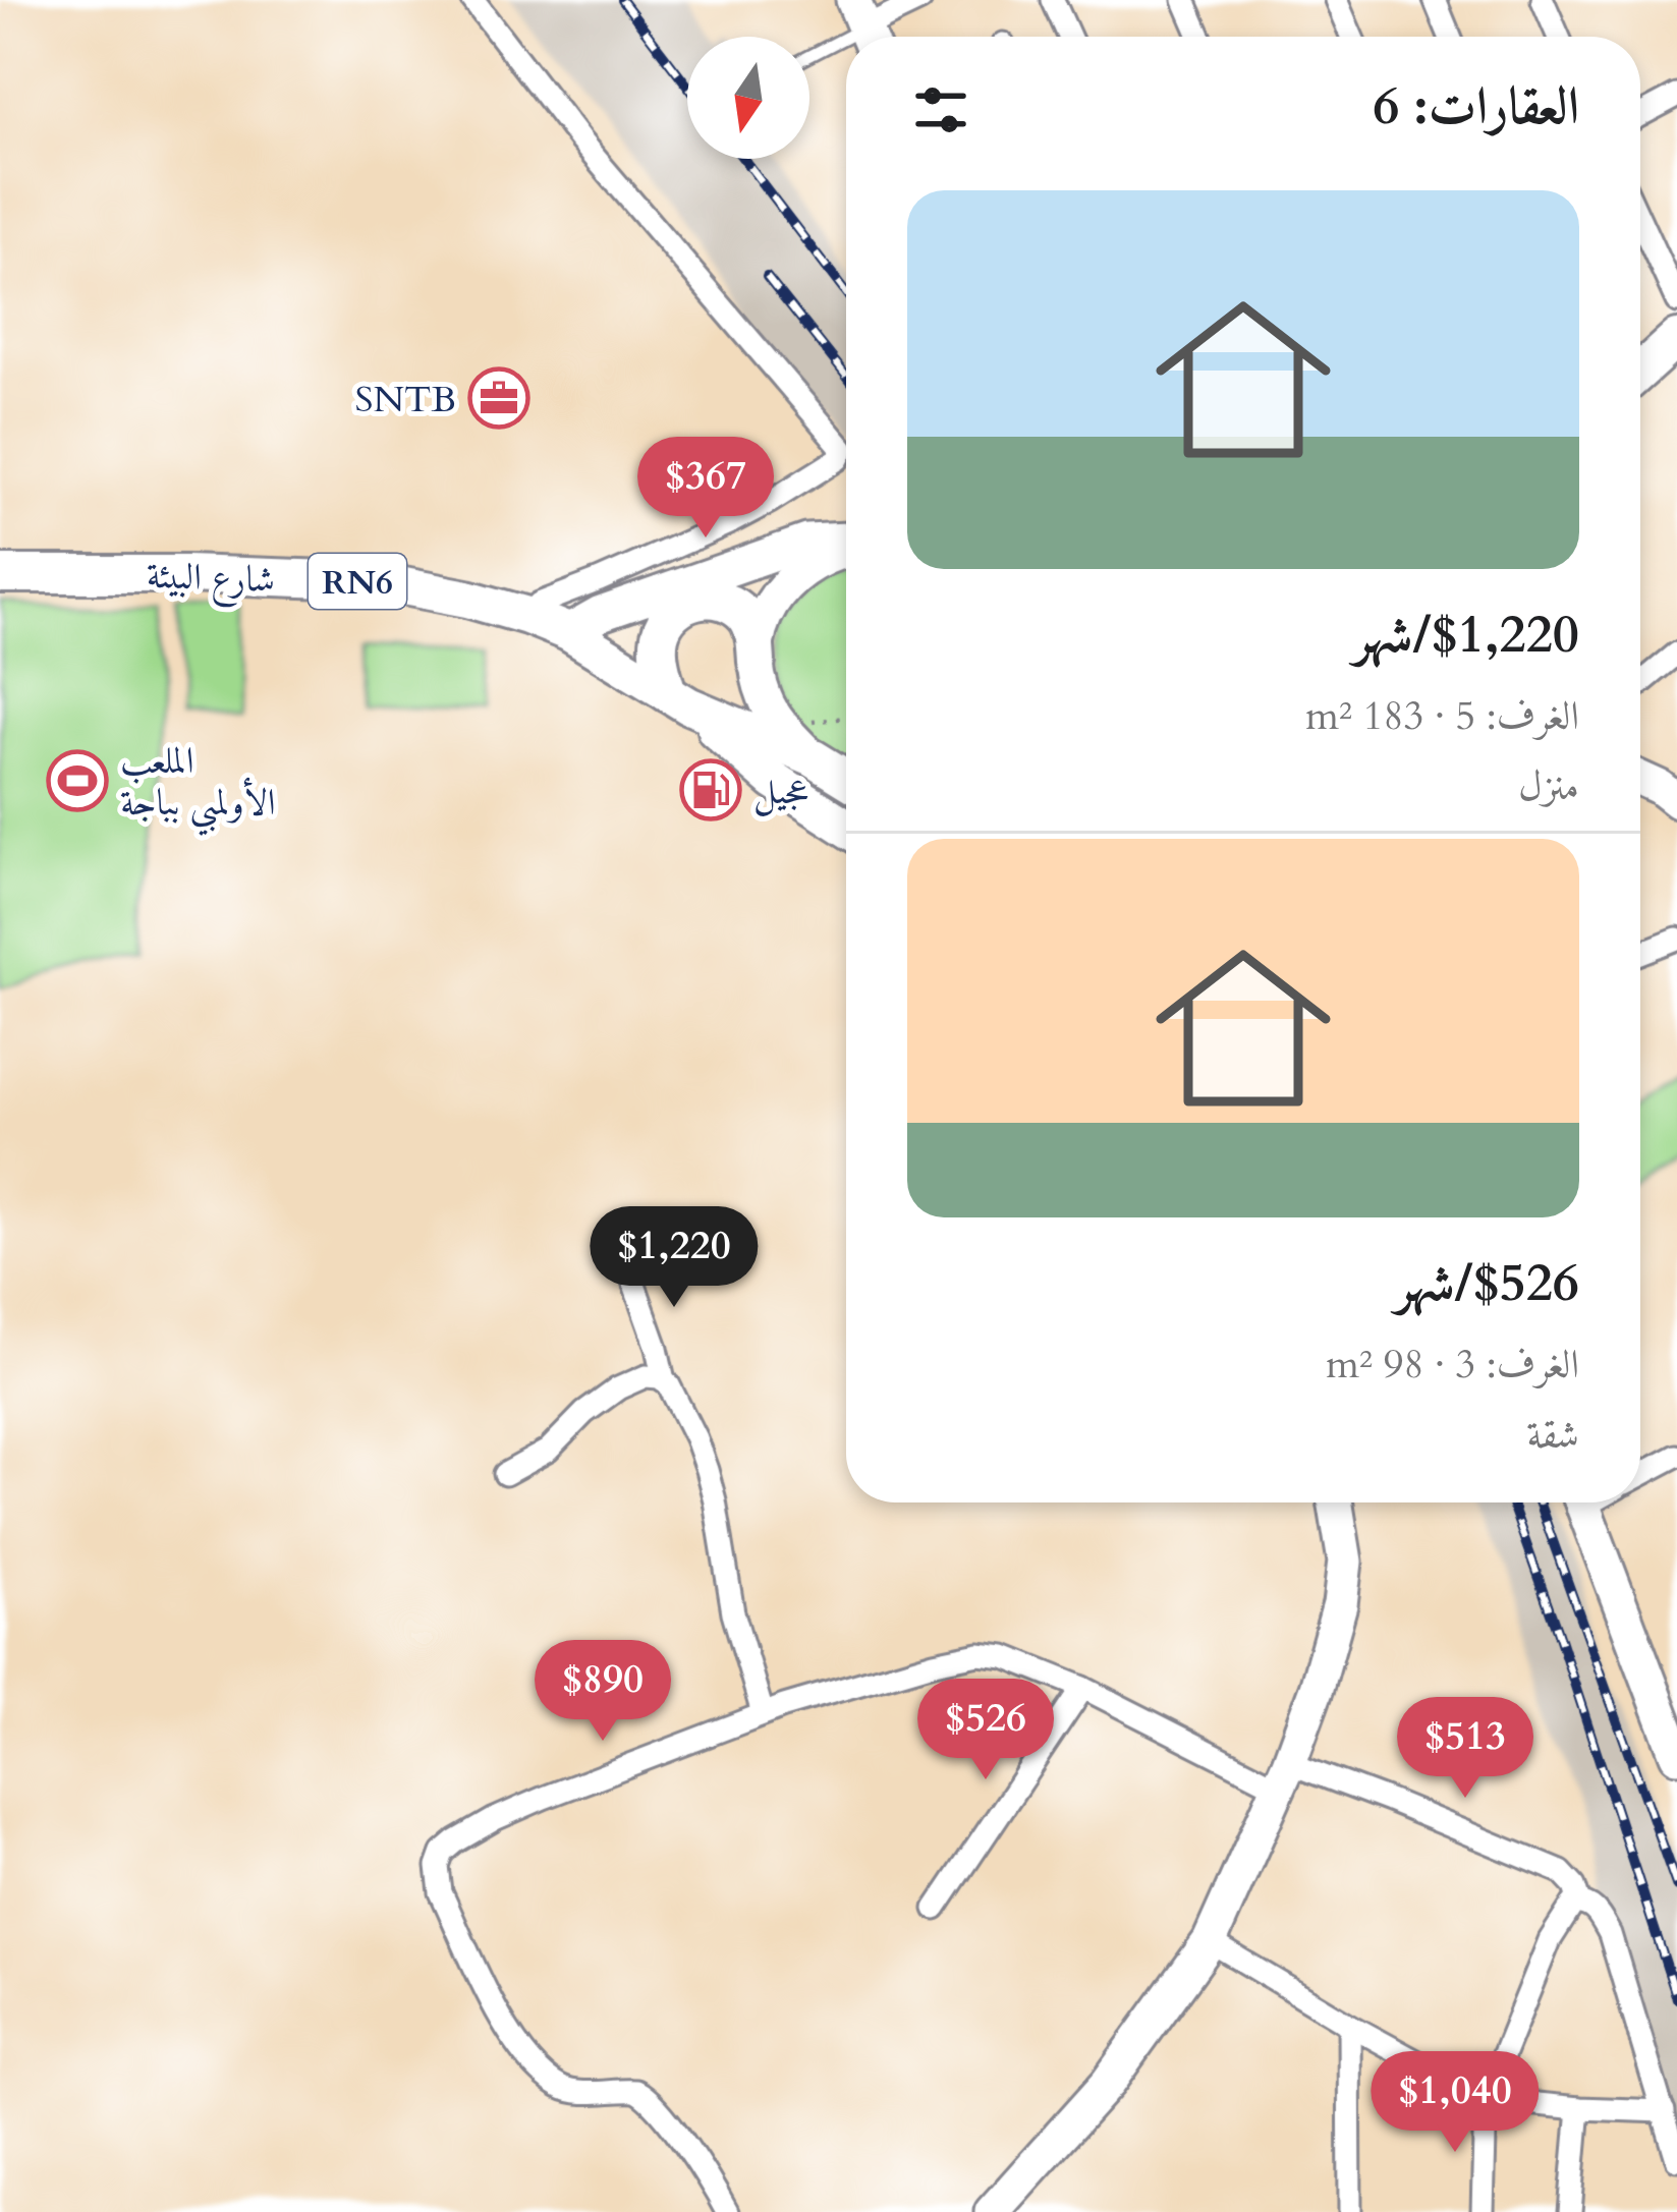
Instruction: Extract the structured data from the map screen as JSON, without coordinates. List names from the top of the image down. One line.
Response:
{"streets":{"main road":["شارع البيئة","RN6"]},"places":{"office":["SNTB"],"sports":["الملعب الأولمبي بباجة"],"fuel station":["عجيل"]},"north":"bottom","page":{"heading":"العقارات: 6","list":[{"name":"$1,220/شهر","note":"الغرف: 5 · 183 m² · منزل"},{"name":"$526/شهر","note":"الغرف: 3 · 98 m² · شقة"}],"price":["$367","$1,220","$890","$526","$513","$1,040"]}}
